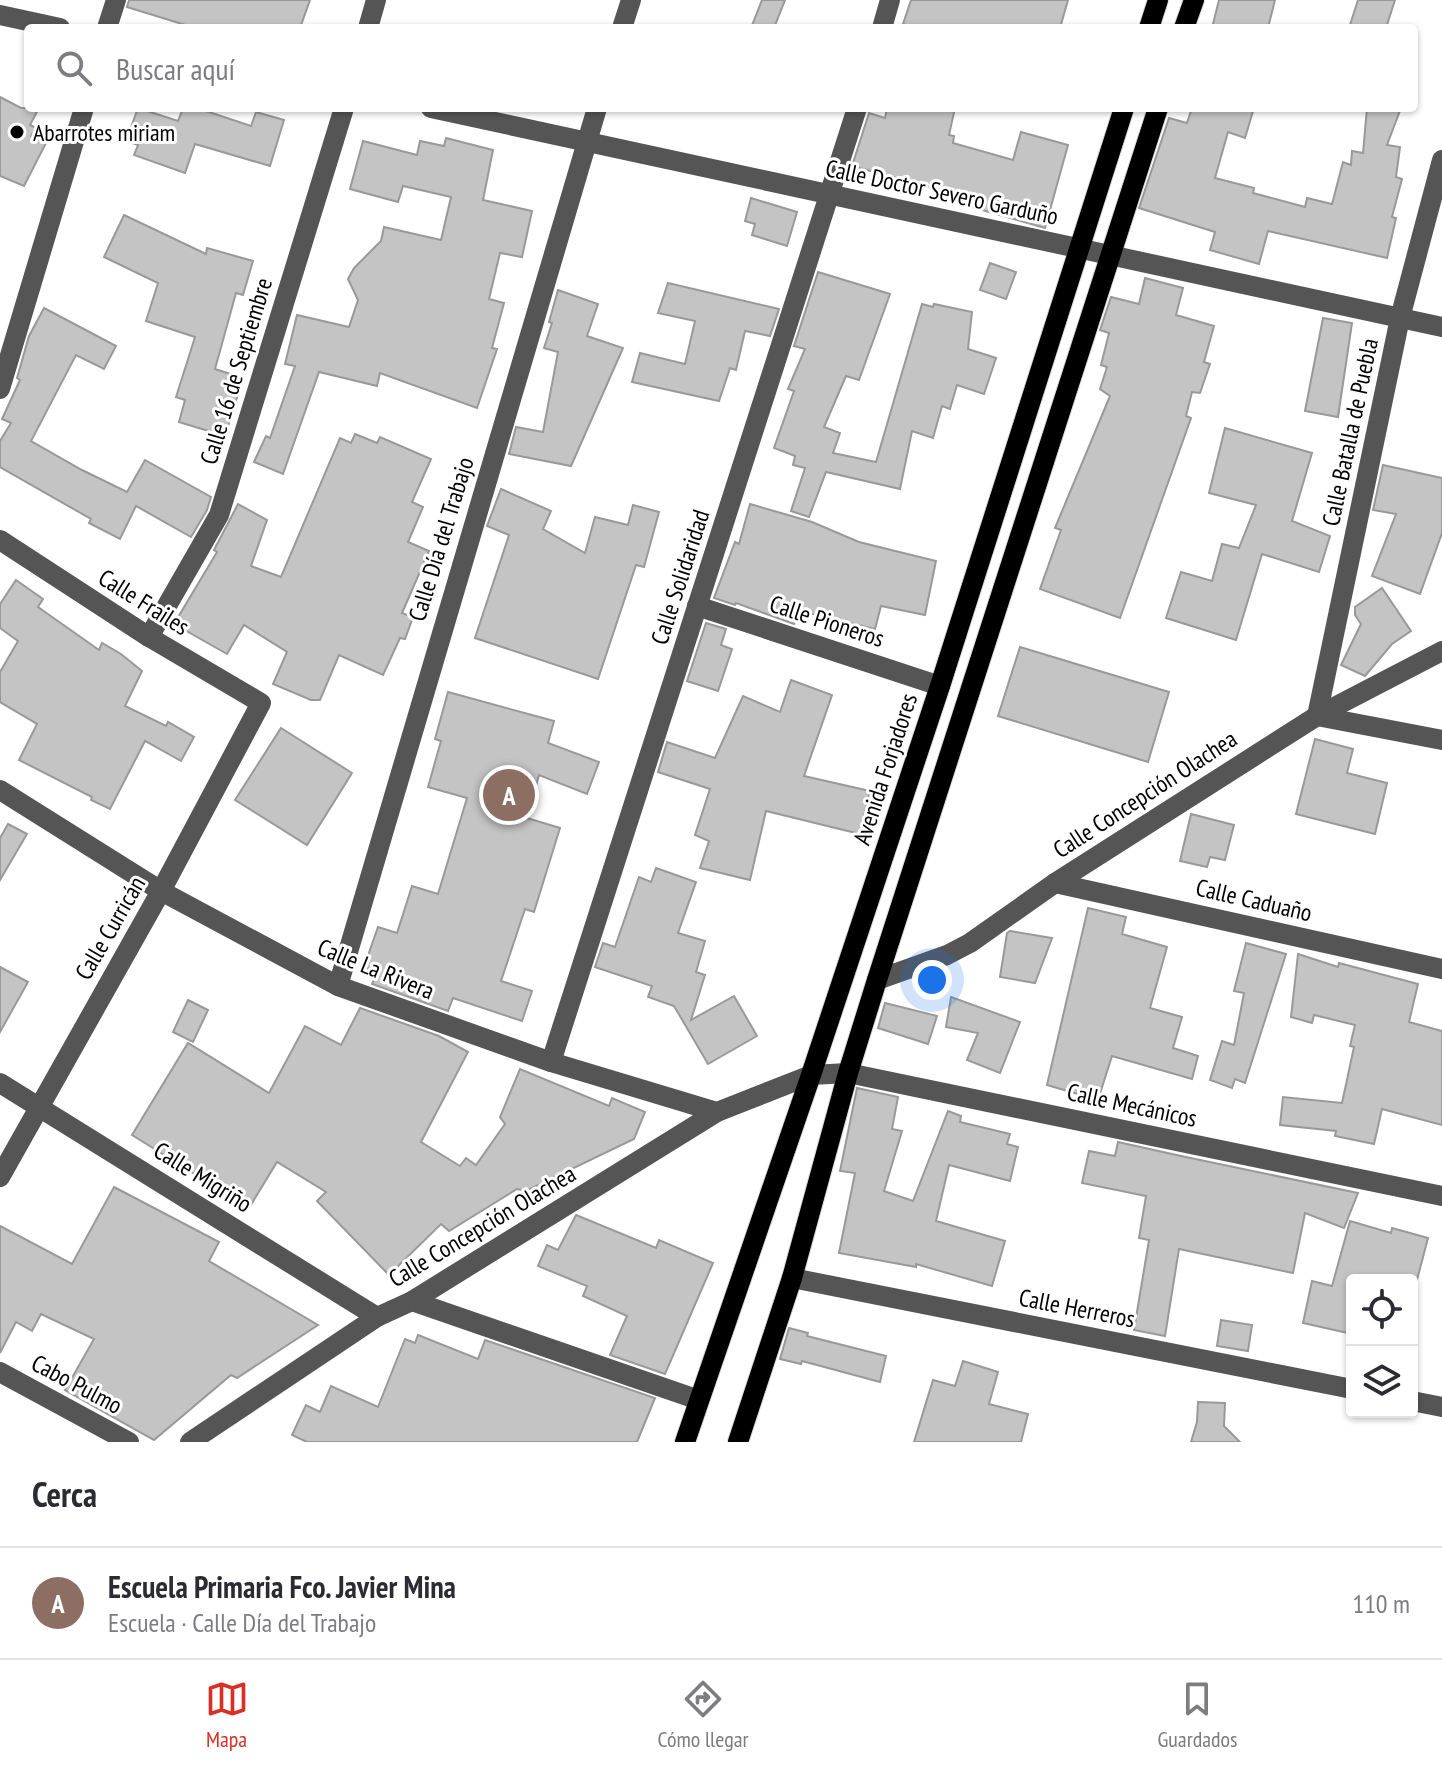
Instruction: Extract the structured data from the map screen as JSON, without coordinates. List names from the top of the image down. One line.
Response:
{"streets":{"main road":["Avenida Forjadores"],"street":["Calle Doctor Severo Garduño","Calle 16 de Septiembre","Calle Batalla de Puebla","Calle Día del Trabajo","Calle Solidaridad","Calle Frailes","Calle Pioneros","Calle Concepción Olachea","Calle Caduaño","Calle Curricán","Calle La Rivera","Calle Mecánicos","Calle Migriño","Calle Herreros","Cabo Pulmo"]},"crossings":[["Calle Doctor Severo Garduño","Calle Batalla de Puebla"],["Calle Doctor Severo Garduño","Calle Día del Trabajo"],["Calle Doctor Severo Garduño","Calle Solidaridad"],["Calle Doctor Severo Garduño","Avenida Forjadores"],["Calle 16 de Septiembre","Calle Frailes"],["Calle Batalla de Puebla","Calle Concepción Olachea"],["Calle Día del Trabajo","Calle La Rivera"],["Calle Solidaridad","Calle Pioneros"],["Calle Solidaridad","Calle La Rivera"],["Calle Frailes","Calle Curricán"],["Calle Pioneros","Avenida Forjadores"],["Avenida Forjadores","Calle Concepción Olachea"],["Avenida Forjadores","Calle Mecánicos"],["Calle Concepción Olachea","Calle Caduaño"],["Calle Concepción Olachea","Calle La Rivera"],["Calle Concepción Olachea","Calle Mecánicos"],["Calle Concepción Olachea","Calle Migriño"],["Calle Curricán","Calle La Rivera"],["Calle Curricán","Calle Migriño"]],"places":["Abarrotes miriam"],"page":{"search":"Buscar aquí","pins":"A","heading":"Cerca","list":[{"mark":"A","name":"Escuela Primaria Fco. Javier Mina","note":"Escuela · Calle Día del Trabajo","value":"110 m"}],"nav":["Mapa","Cómo llegar","Guardados"]}}
